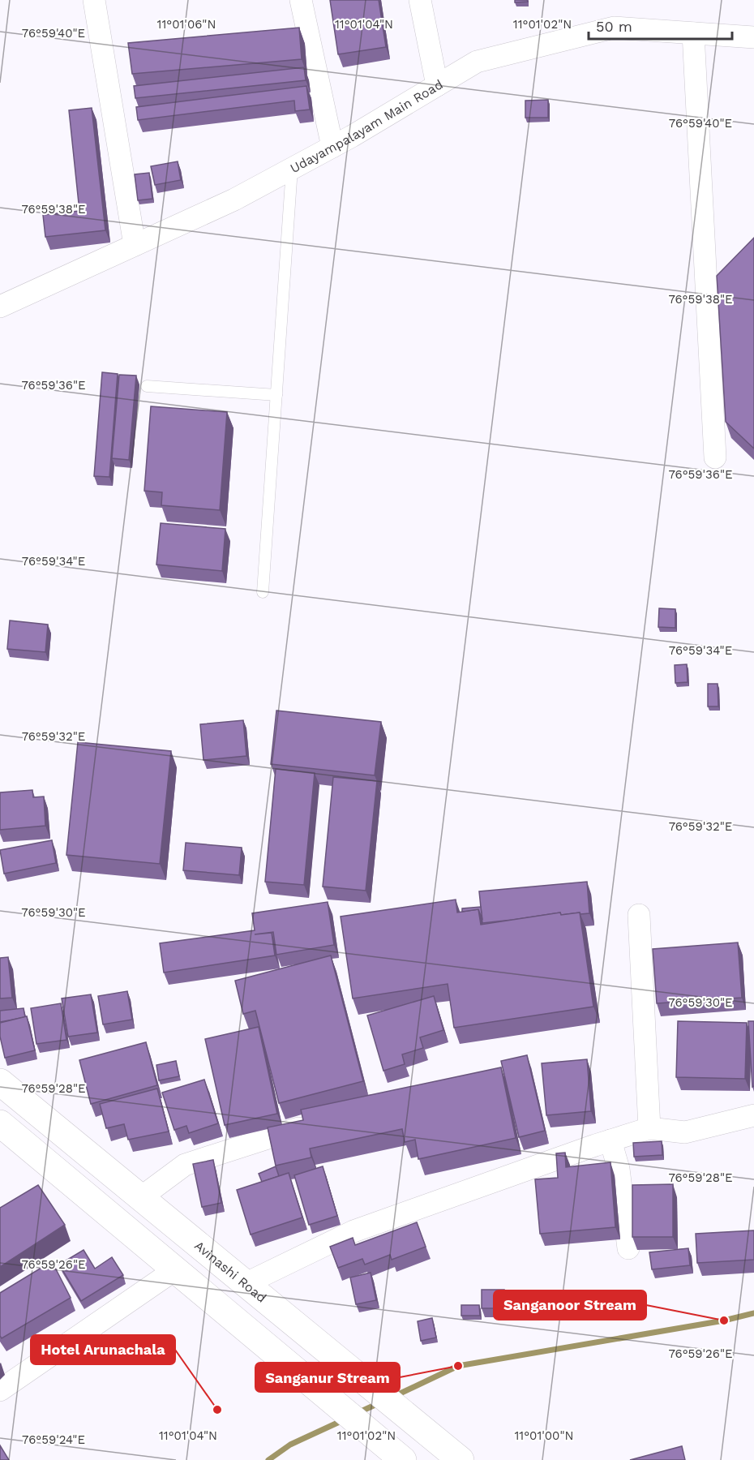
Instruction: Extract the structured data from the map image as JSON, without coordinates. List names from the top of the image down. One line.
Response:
{"streets":{"main road":["Avinashi Road"],"street":["Udayampalayam Main Road"]},"places":["Sanganoor Stream","Sanganur Stream","Hotel Arunachala"],"scale_bar":"50 m","coordinates":["11°01'06\"N","11°01'04\"N","11°01'02\"N","76°59'40\"E","76°59'38\"E","76°59'36\"E","76°59'34\"E","76°59'32\"E","76°59'30\"E","76°59'28\"E","76°59'26\"E","11°01'00\"N","76°59'24\"E"]}
